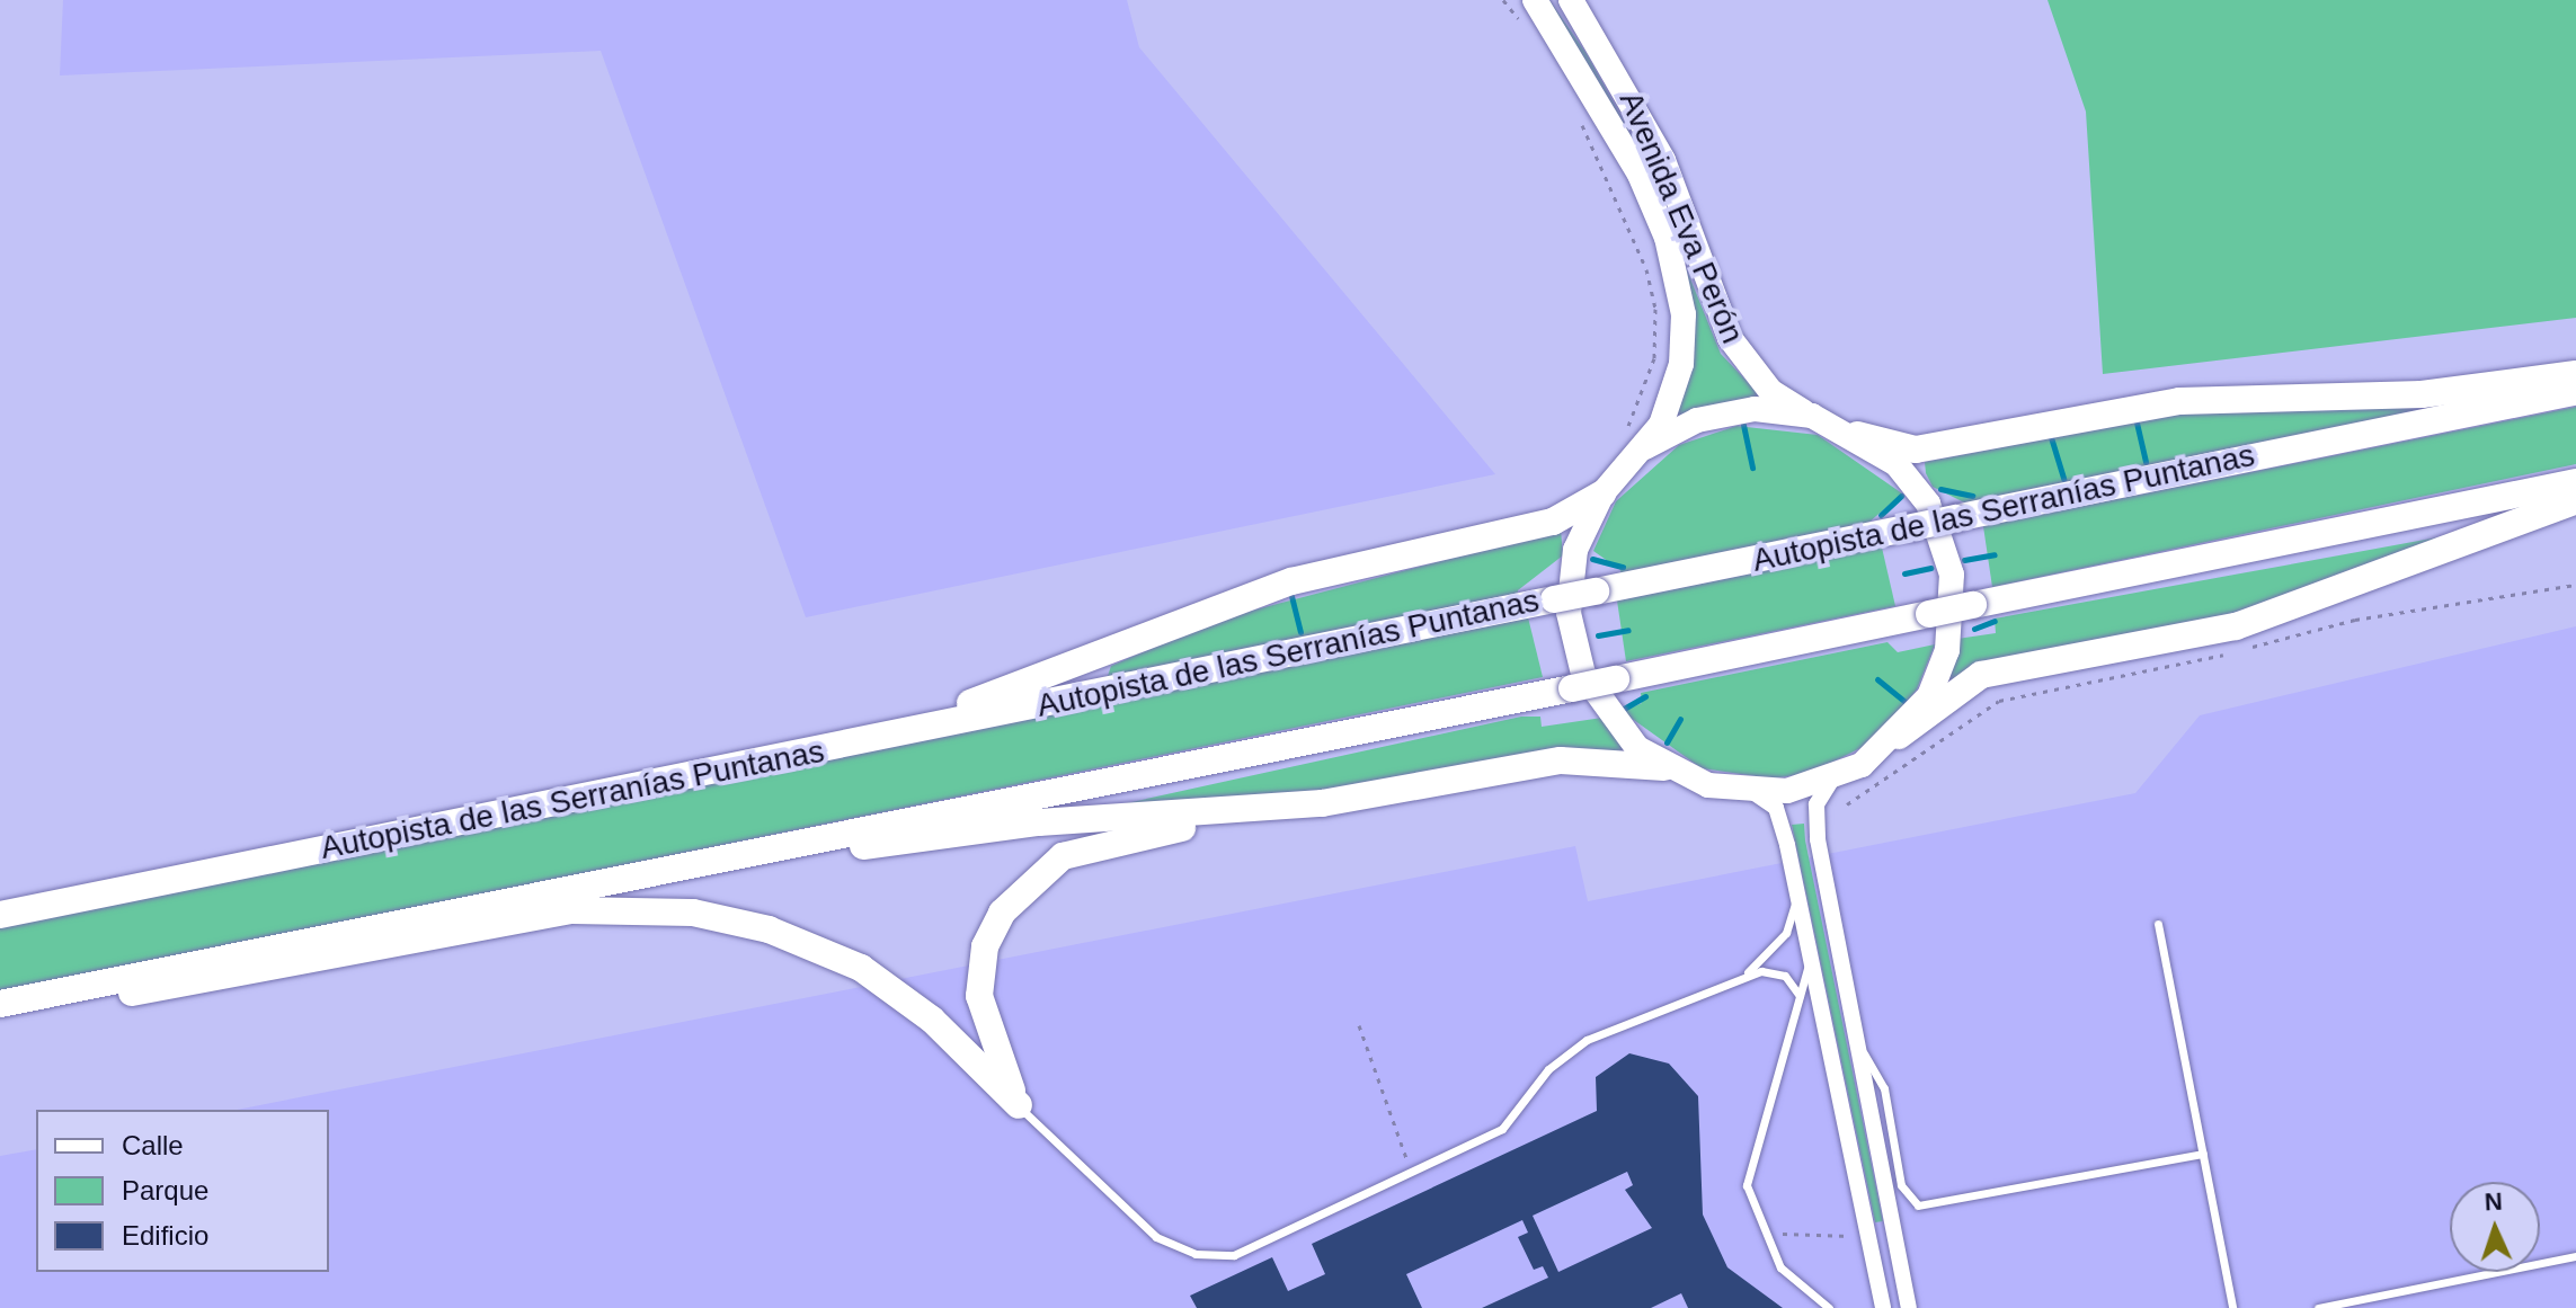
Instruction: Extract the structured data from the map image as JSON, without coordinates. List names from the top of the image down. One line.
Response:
{"streets":{"highway":["Autopista de las Serranías Puntanas"],"main road":["Avenida Eva Perón"]},"legend":["Calle","Parque","Edificio"],"north":"top"}
